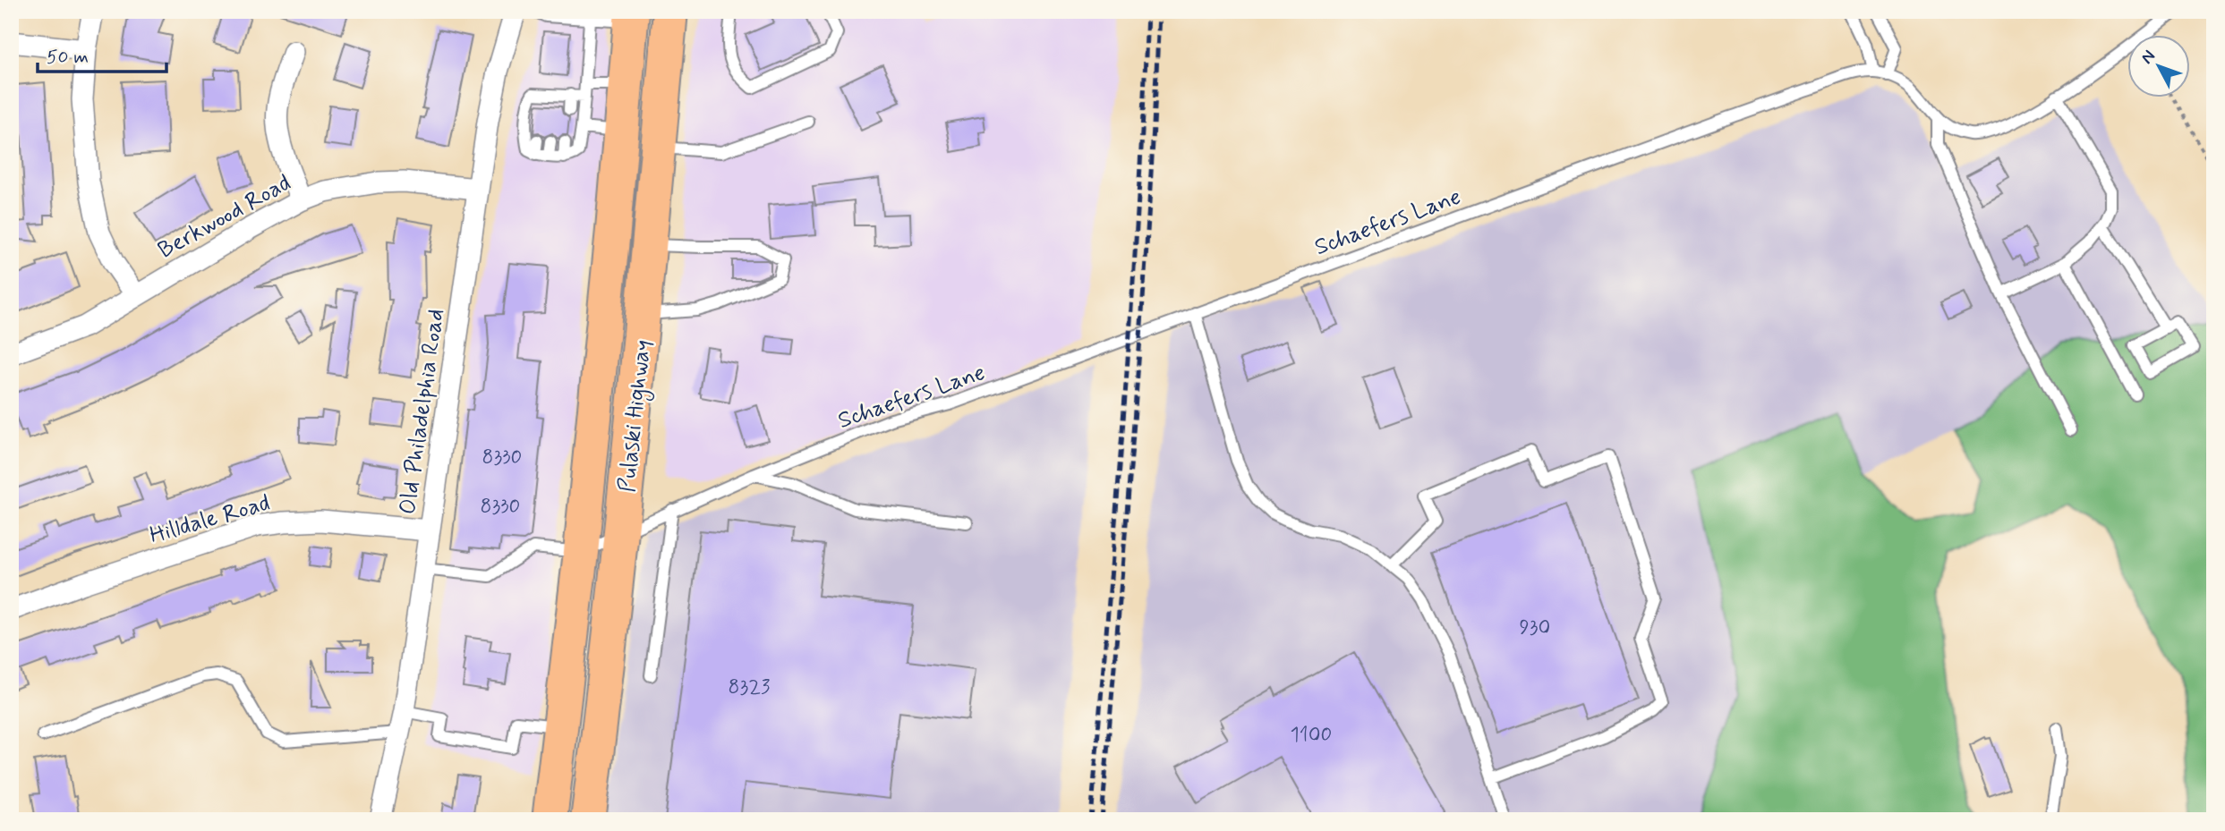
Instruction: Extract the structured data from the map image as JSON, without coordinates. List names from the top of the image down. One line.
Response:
{"streets":{"highway":["Pulaski Highway"],"street":["Berkwood Road","Old Philadelphia Road","Hilldale Road"],"lane":["Schaefers Lane"]},"crossings":[["Berkwood Road","Old Philadelphia Road"],["Schaefers Lane","Pulaski Highway"],["Old Philadelphia Road","Hilldale Road"]],"house_numbers":["8330","8330","930","8323","1100"],"scale_bar":"50 m","north":"top left"}
